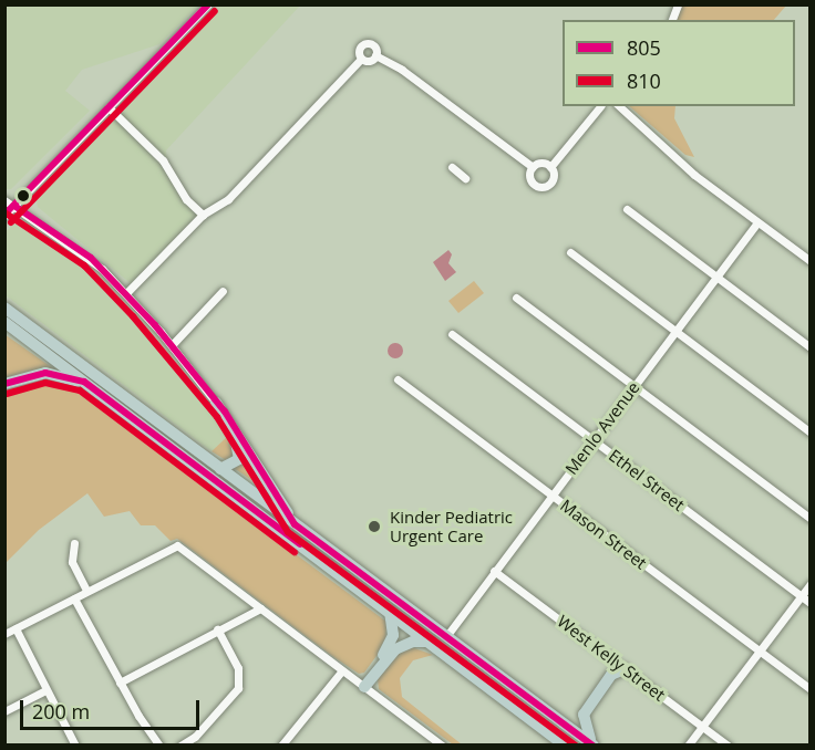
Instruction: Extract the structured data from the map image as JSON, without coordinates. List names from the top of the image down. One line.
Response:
{"streets":{"street":["Menlo Avenue","Ethel Street","Mason Street","West Kelly Street"]},"crossings":[["Menlo Avenue","Ethel Street"],["Menlo Avenue","Mason Street"],["Menlo Avenue","West Kelly Street"]],"places":["Kinder Pediatric Urgent Care"],"lines":["transit line 805","transit line 810"],"legend":["805","810"],"scale_bar":"200 m"}
